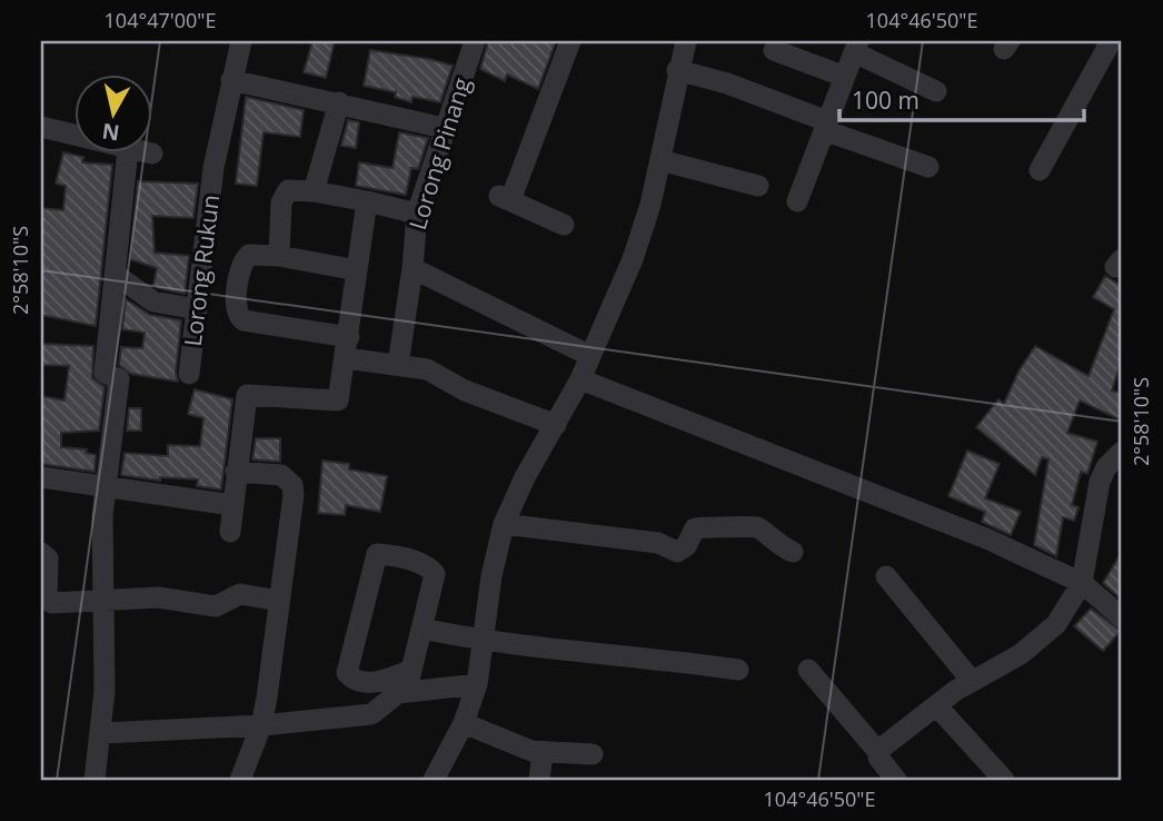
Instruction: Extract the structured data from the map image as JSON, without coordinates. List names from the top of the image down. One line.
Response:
{"streets":{"street":["Lorong Pinang","Lorong Rukun"]},"scale_bar":"100 m","north":"bottom","coordinates":["104°47'00\"E","104°46'50\"E","2°58'10\"S"]}
